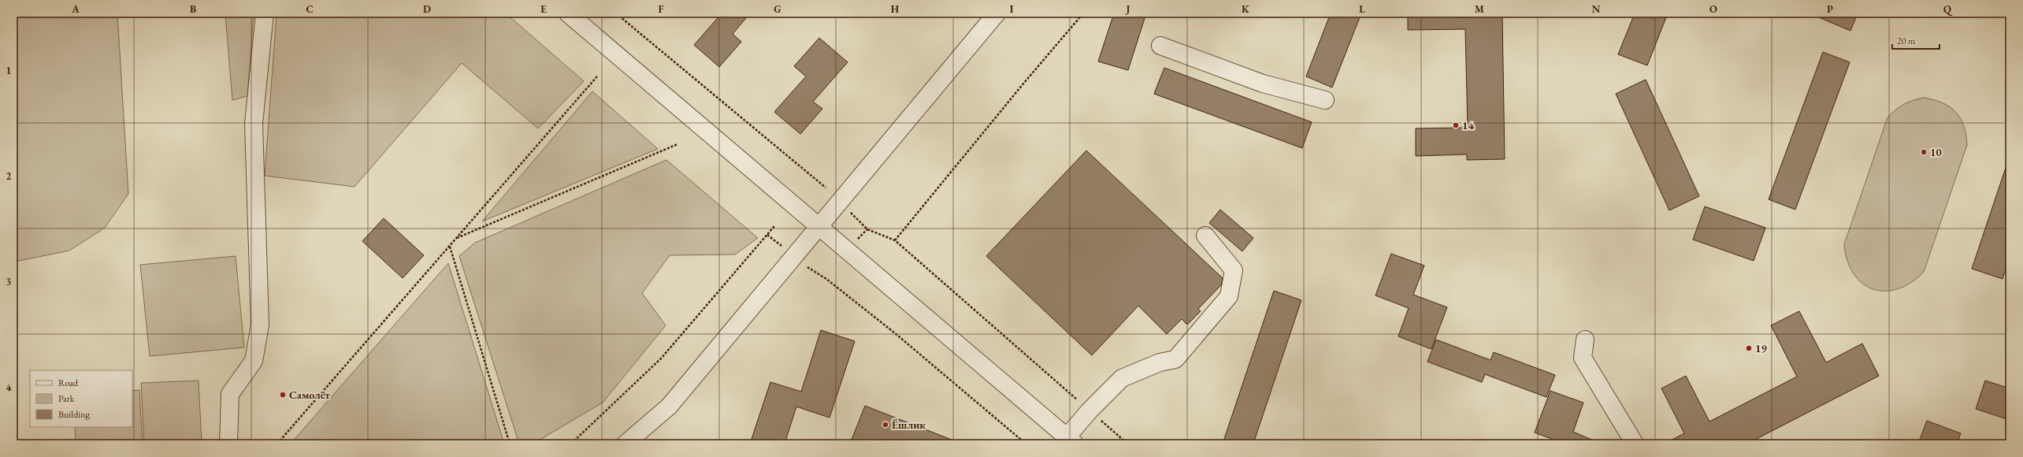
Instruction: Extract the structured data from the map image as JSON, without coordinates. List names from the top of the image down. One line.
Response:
{"places":["14","10","19","Самолёт","Ёшлик"],"legend":["Road","Park","Building"],"scale_bar":"20 m","grid":{"columns":["A","B","C","D","E","F","G","H","I","J","K","L","M","N","O","P","Q"],"rows":["1","2","3","4"]}}
